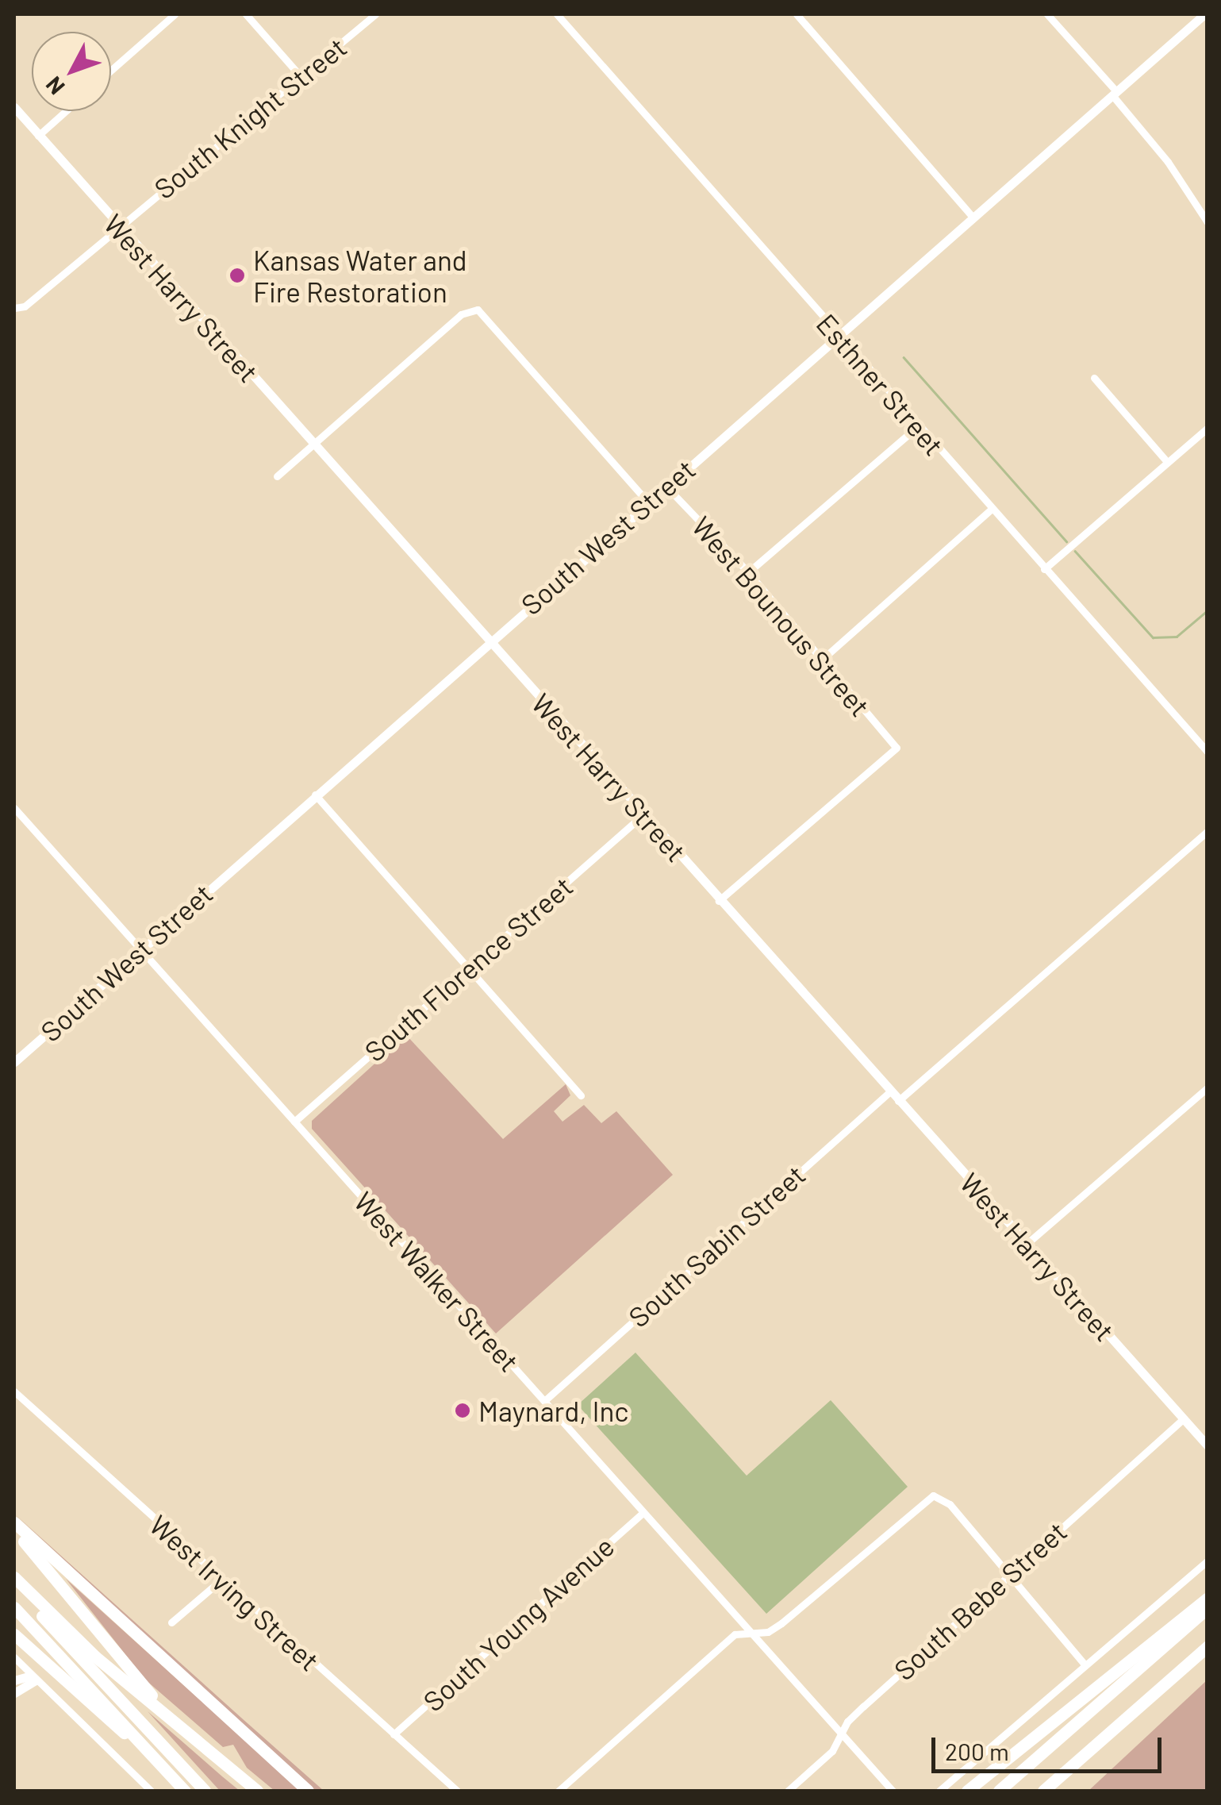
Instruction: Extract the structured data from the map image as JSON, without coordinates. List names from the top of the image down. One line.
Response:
{"streets":{"street":["South Knight Street","West Harry Street","Esthner Street","South West Street","West Bounous Street","South Florence Street","South Sabin Street","West Walker Street","West Irving Street","South Bebe Street","South Young Avenue"]},"crossings":[["South Knight Street","West Harry Street"],["West Harry Street","South West Street"],["West Harry Street","West Bounous Street"],["West Harry Street","South Florence Street"],["West Harry Street","South Sabin Street"],["West Harry Street","South Bebe Street"],["Esthner Street","South West Street"],["South West Street","West Bounous Street"],["South West Street","West Walker Street"],["South Florence Street","West Walker Street"],["South Sabin Street","West Walker Street"],["West Walker Street","South Bebe Street"],["West Walker Street","South Young Avenue"],["West Irving Street","South Young Avenue"]],"places":["Kansas Water and Fire Restoration","Maynard, Inc"],"scale_bar":"200 m","north":"bottom left"}
